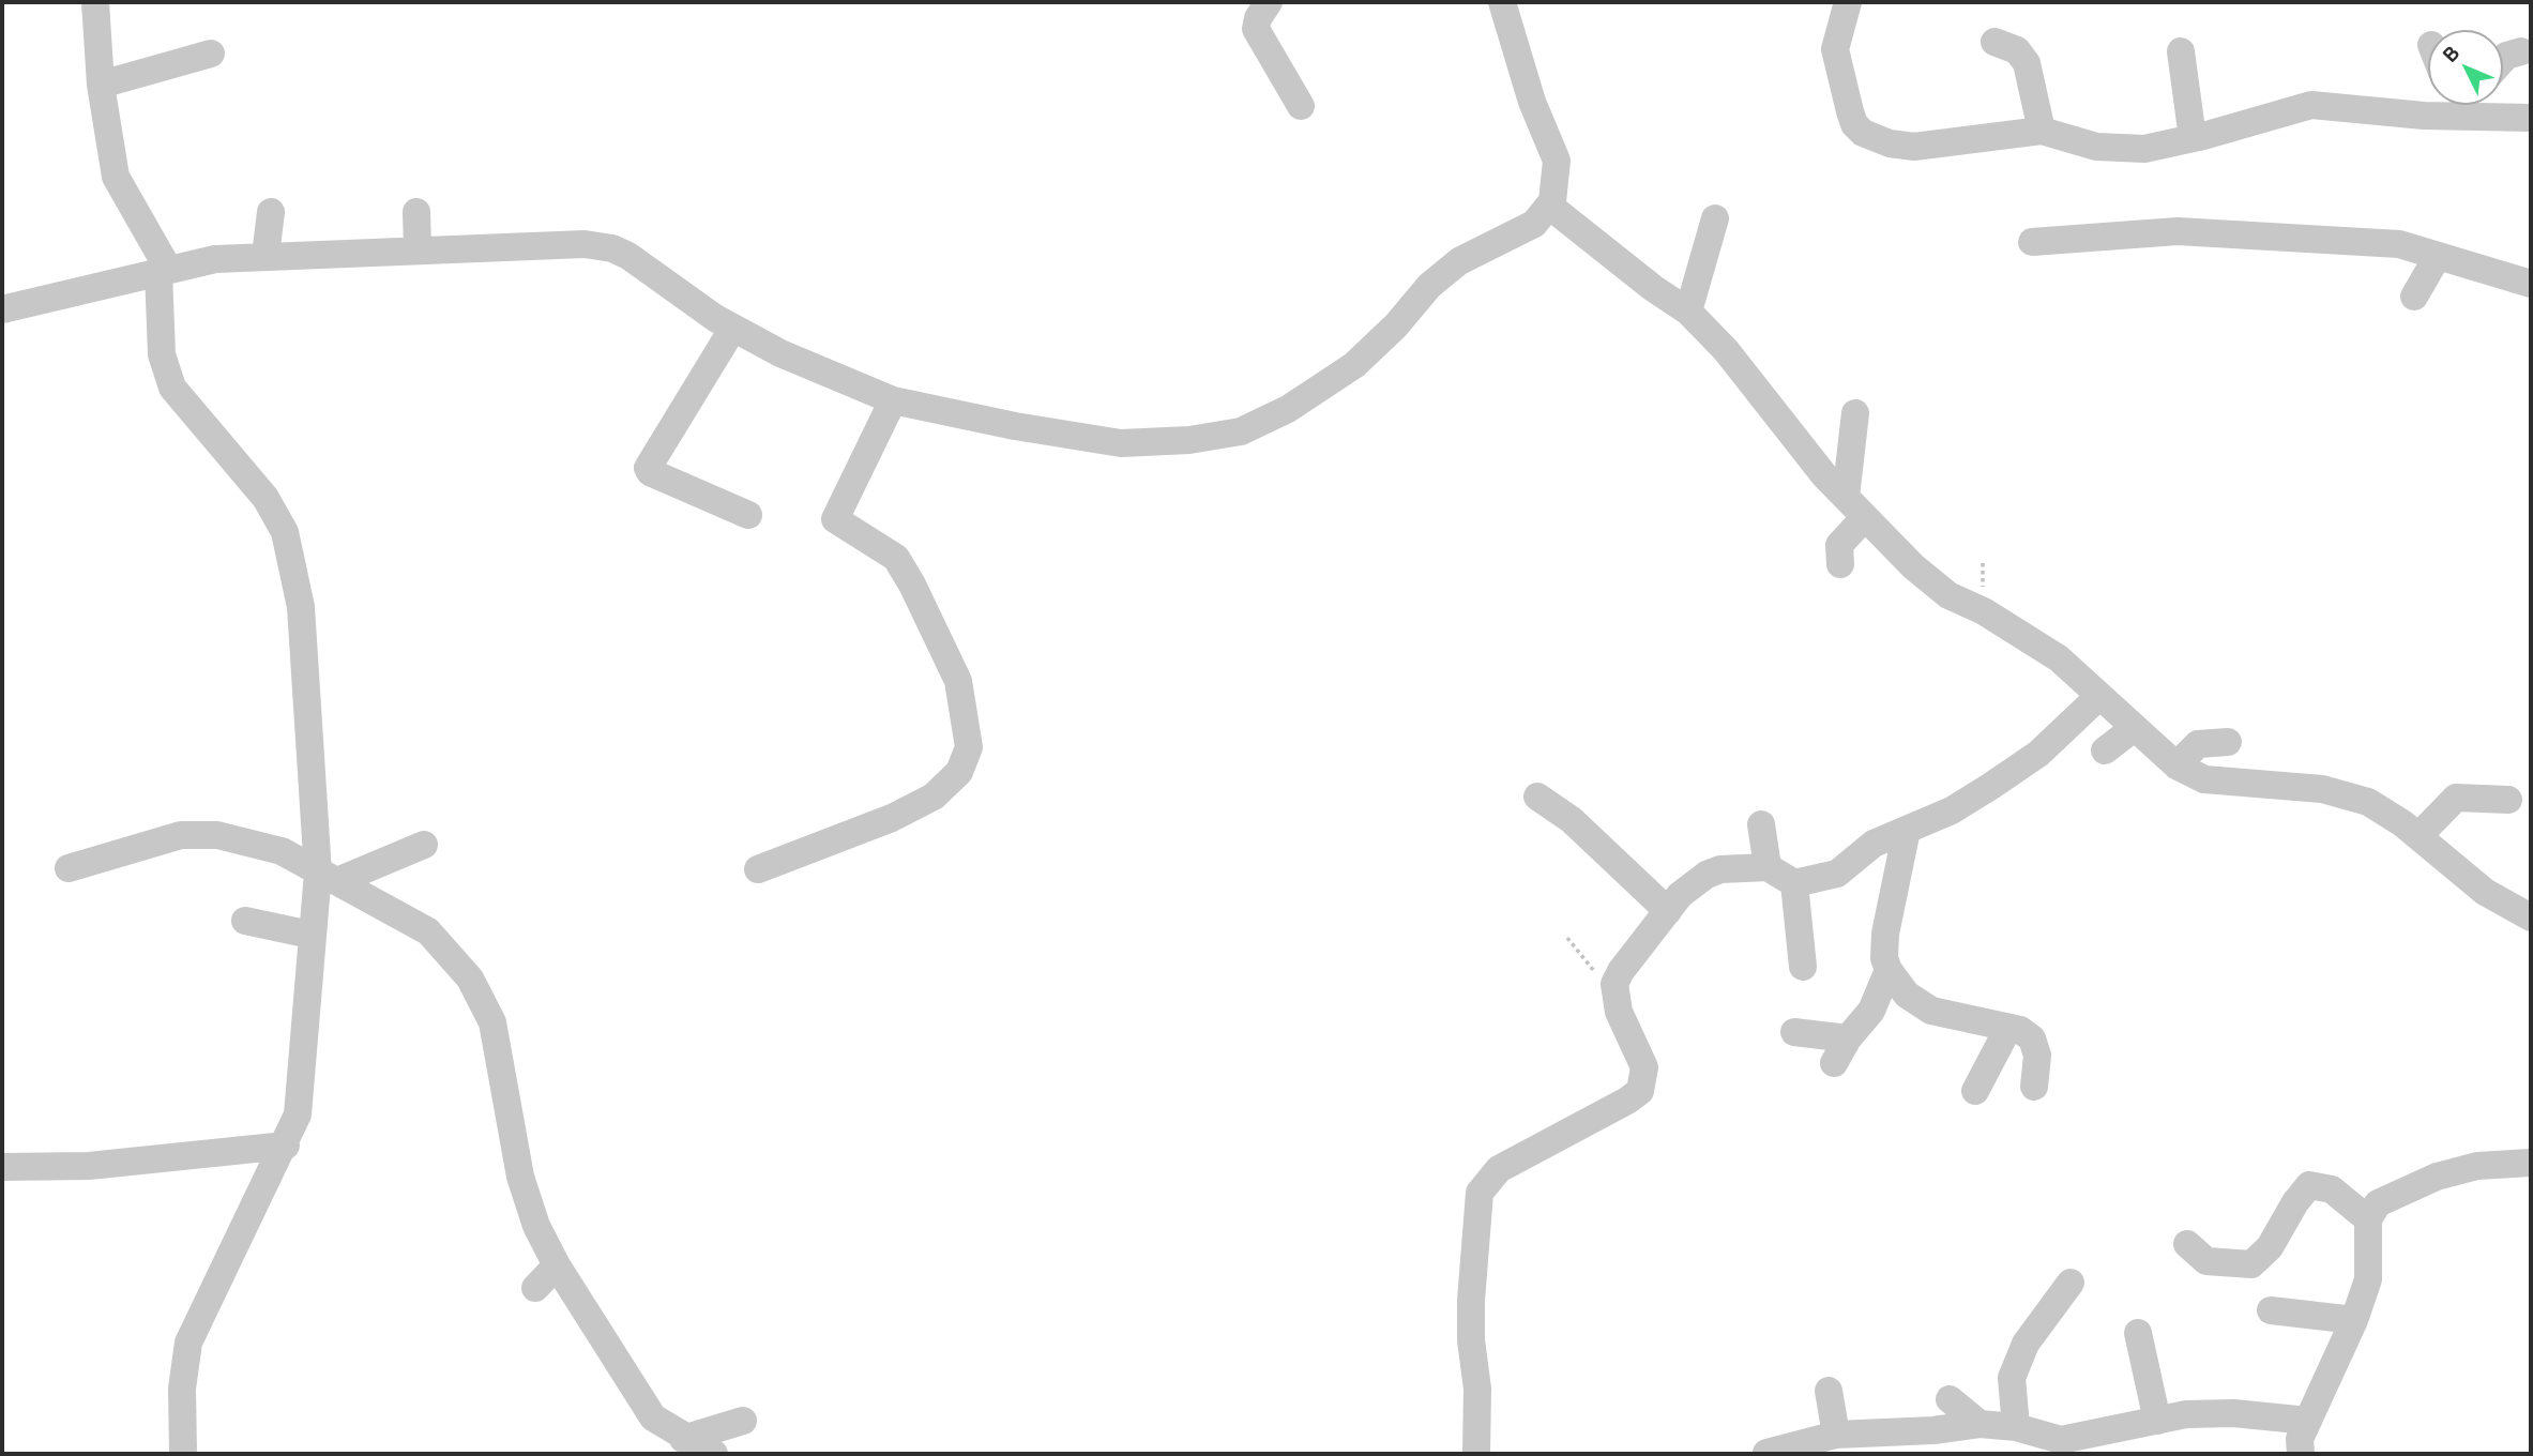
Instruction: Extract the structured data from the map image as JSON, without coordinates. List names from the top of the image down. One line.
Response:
{"north":"top left"}
